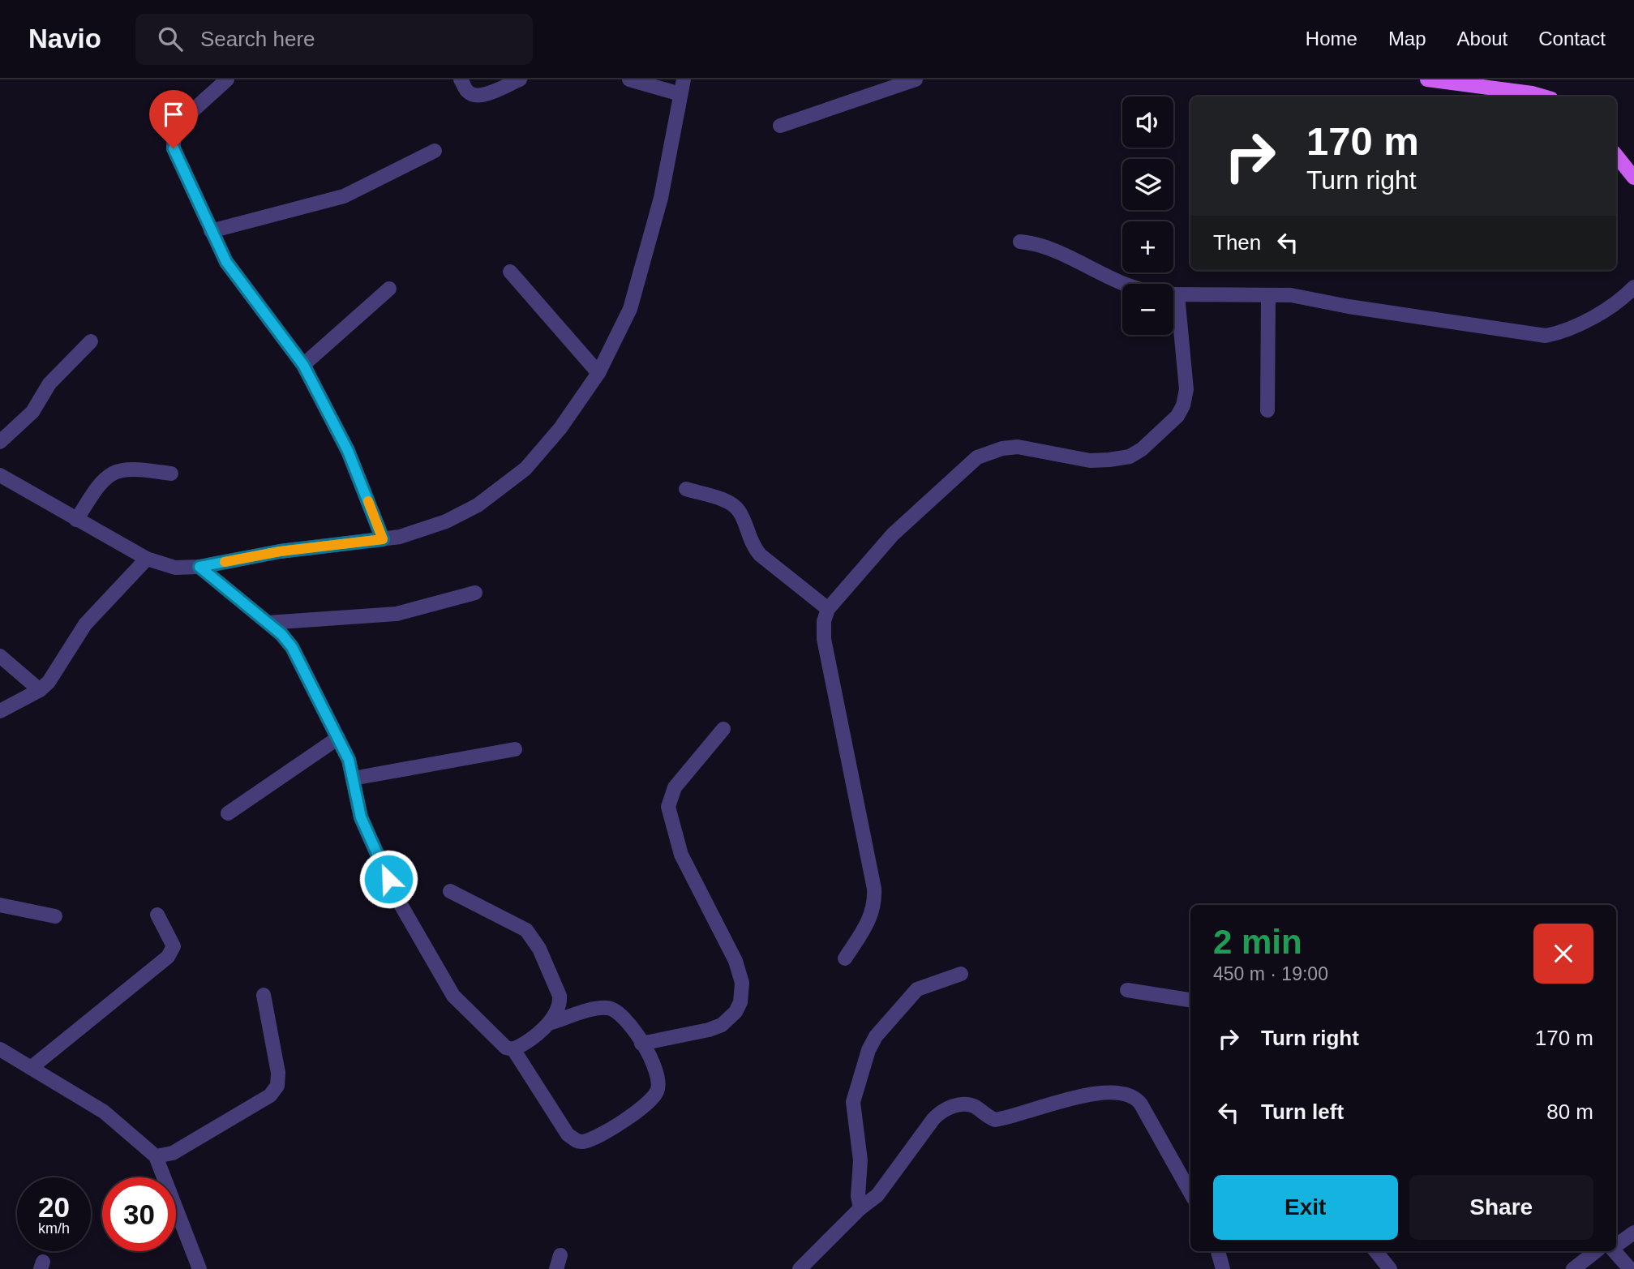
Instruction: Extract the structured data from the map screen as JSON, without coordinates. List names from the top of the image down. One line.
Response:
{"page":{"header":"Navio","search":"Search here","nav":["Home","Map","About","Contact"],"map_buttons":["+","−"],"turn":["170 m","Turn right"],"then":"Then","heading":["2 min","450 m · 19:00"],"list":[{"name":"Turn right","value":"170 m"},{"name":"Turn left","value":"80 m"}],"buttons":["Exit","Share"],"speed":"20 km/h","limit":"30"}}
